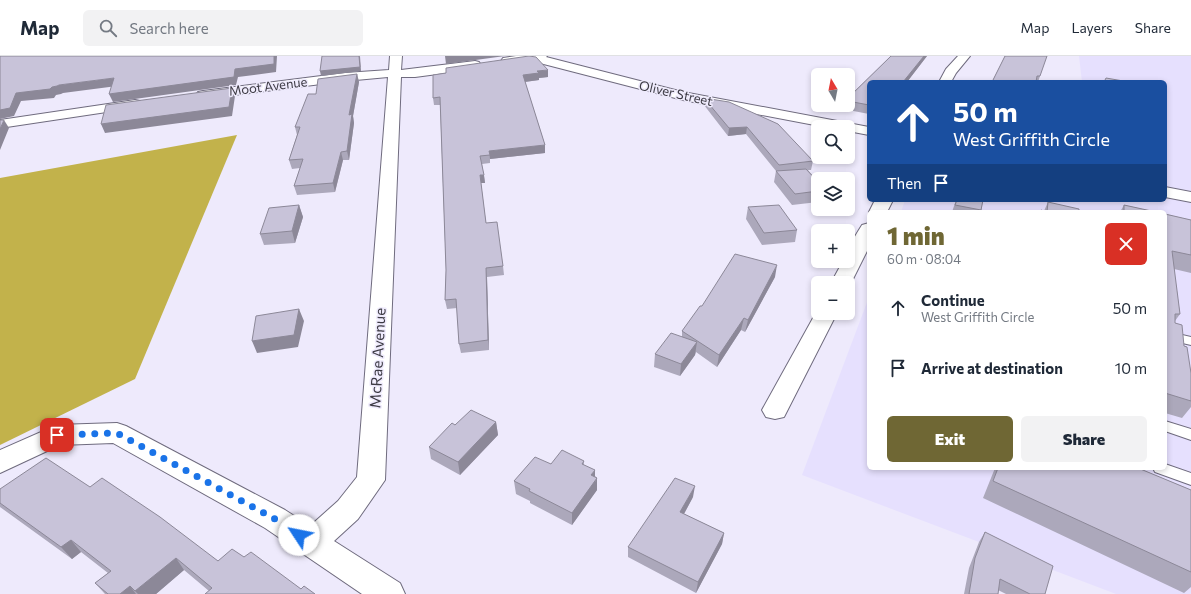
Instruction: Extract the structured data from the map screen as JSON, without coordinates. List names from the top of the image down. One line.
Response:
{"streets":{"street":["Moot Avenue","Oliver Street","McRae Avenue"]},"crossings":[["Moot Avenue","Oliver Street"],["Moot Avenue","McRae Avenue"]],"north":"top","page":{"header":"Map","search":"Search here","nav":["Map","Layers","Share"],"map_buttons":["+","−"],"turn":["50 m","West Griffith Circle"],"then":"Then","heading":["1 min","60 m · 08:04"],"list":[{"name":"Continue","note":"West Griffith Circle","value":"50 m"},{"name":"Arrive at destination","value":"10 m"}],"buttons":["Exit","Share"]}}
